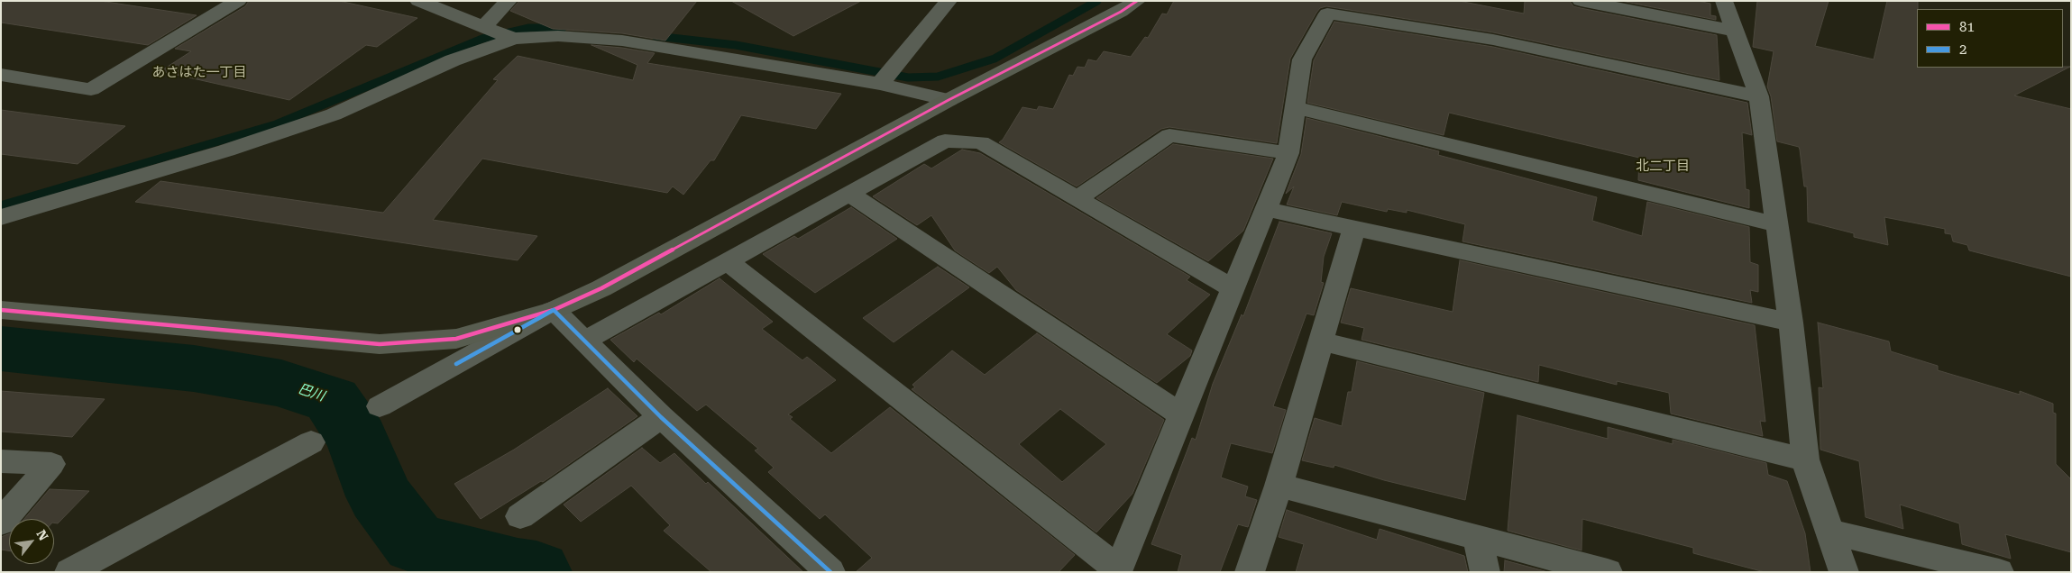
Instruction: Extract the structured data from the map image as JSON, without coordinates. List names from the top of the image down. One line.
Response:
{"districts":["あさはた一丁目","北二丁目"],"water":["巴川"],"lines":["transit line 81","transit line 2"],"legend":["81","2"],"north":"top right"}
